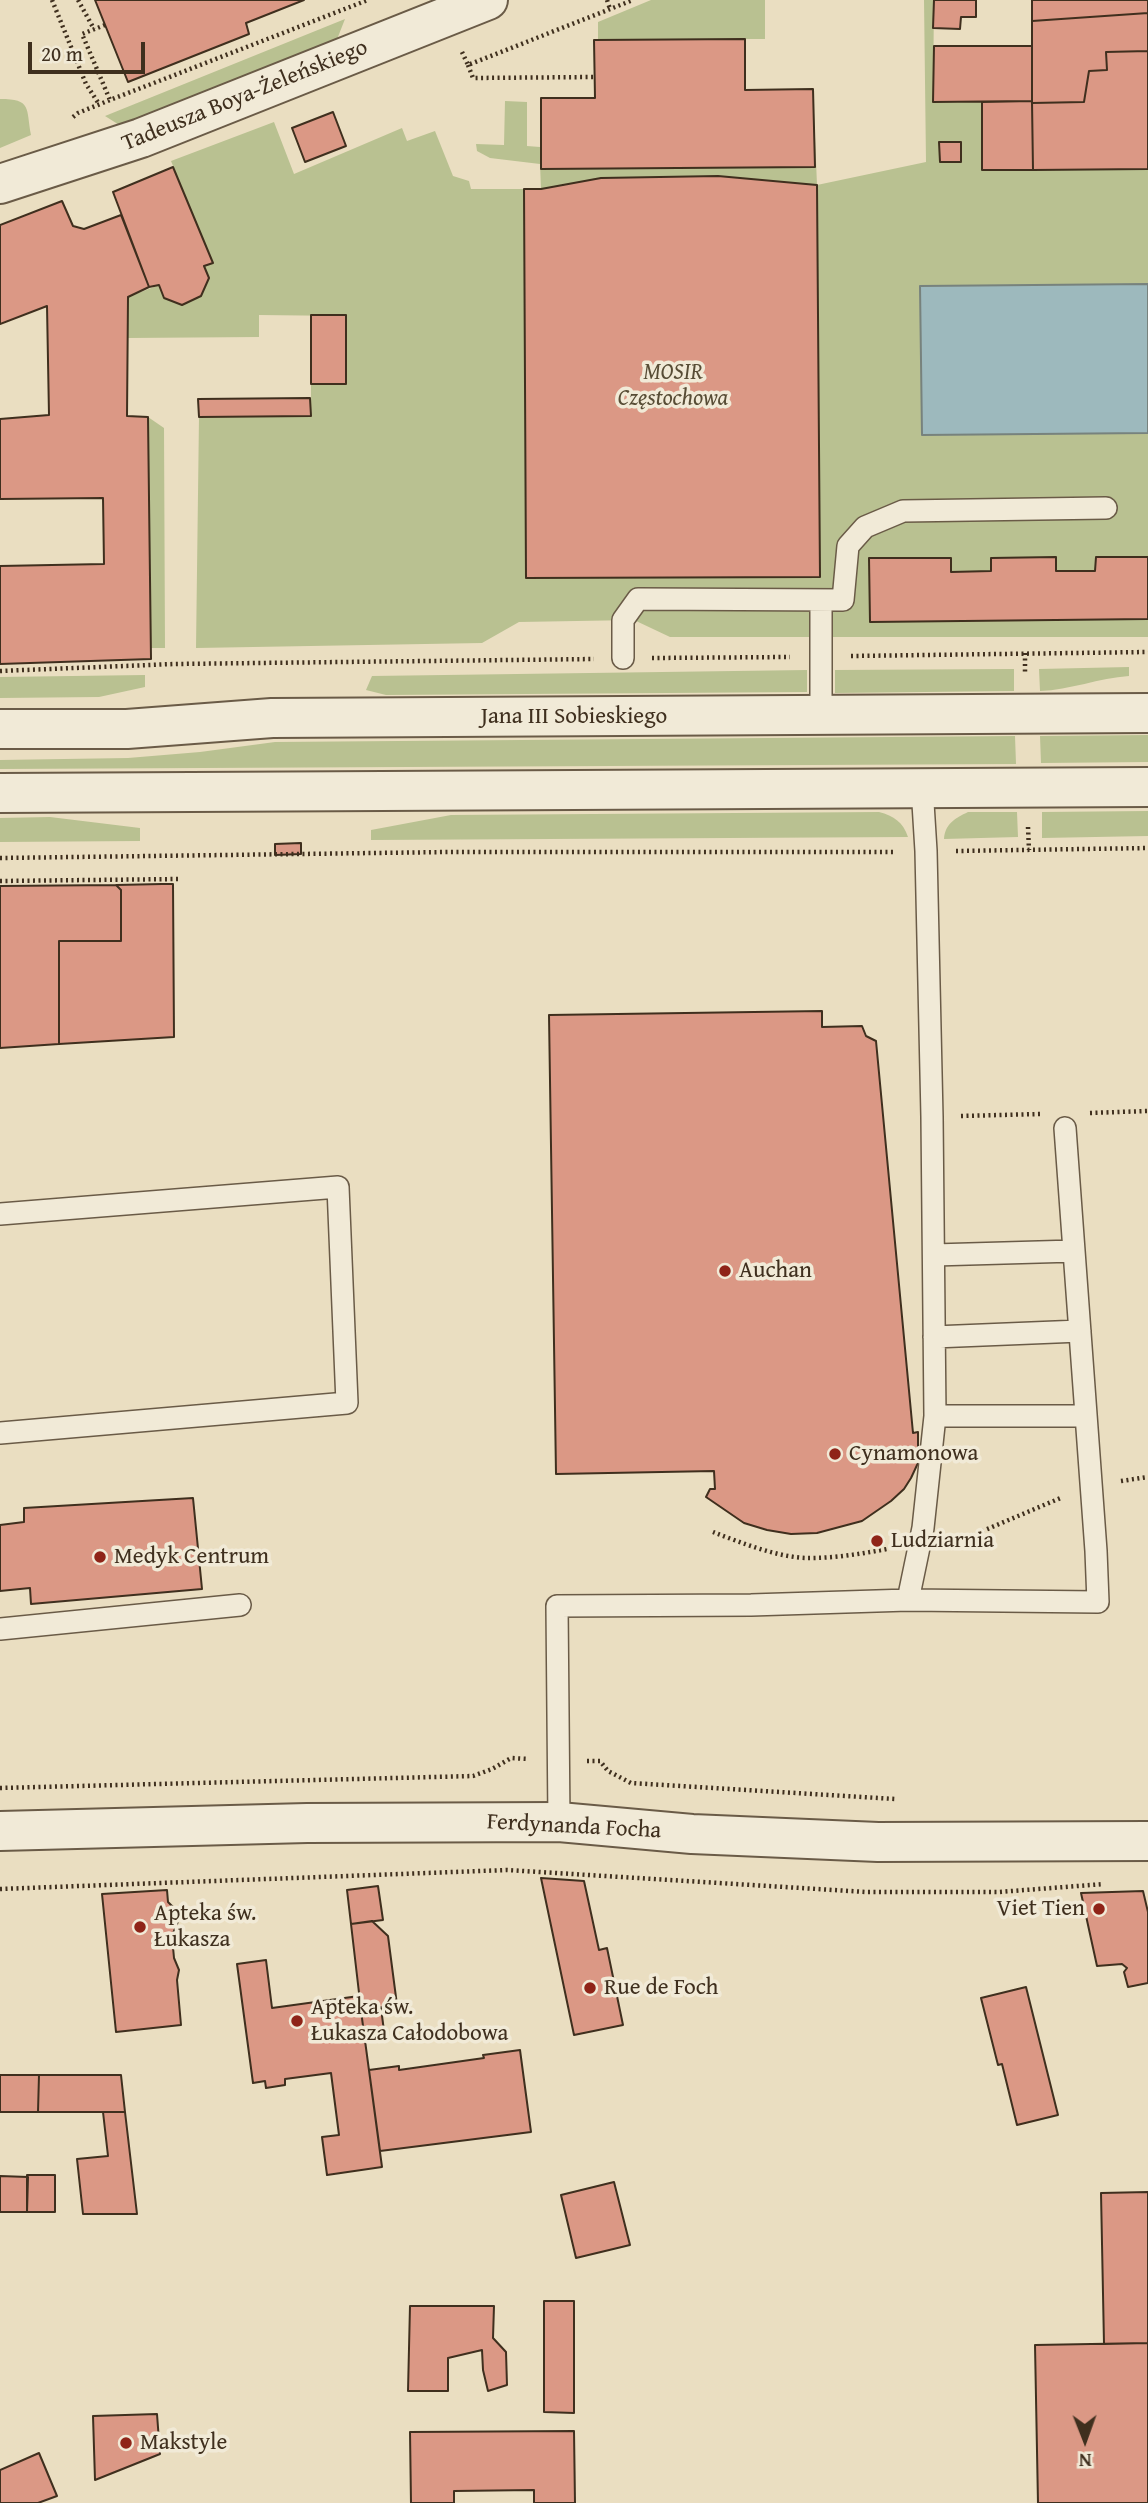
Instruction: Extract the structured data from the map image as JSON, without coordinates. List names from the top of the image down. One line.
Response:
{"streets":{"street":["Tadeusza Boya-Żeleńskiego","Jana III Sobieskiego","Ferdynanda Focha"]},"parks":["MOSIR Częstochowa"],"places":["Auchan","Cynamonowa","Ludziarnia","Medyk Centrum","Viet Tien","Apteka św. Łukasza","Rue de Foch","Apteka św. Łukasza Całodobowa","Makstyle"],"scale_bar":"20 m","north":"bottom"}
